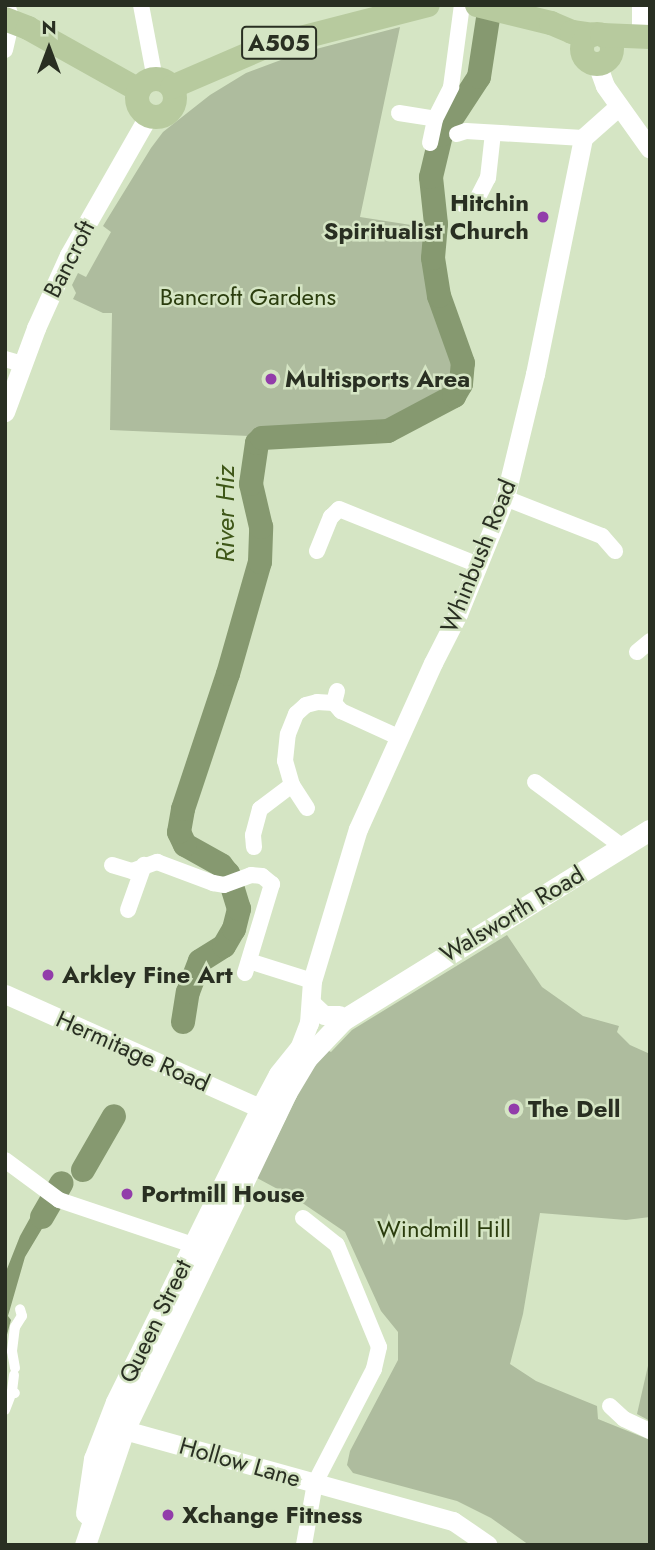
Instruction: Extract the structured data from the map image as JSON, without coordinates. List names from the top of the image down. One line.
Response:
{"streets":{"main road":["A505","Walsworth Road","Queen Street"],"street":["Bancroft","Whinbush Road","Hermitage Road","Hollow Lane"]},"crossings":[["Whinbush Road","Walsworth Road"],["Walsworth Road","Hermitage Road"],["Walsworth Road","Queen Street"],["Hermitage Road","Queen Street"],["Queen Street","Hollow Lane"]],"water":["River Hiz"],"parks":["Bancroft Gardens","Windmill Hill"],"places":["Hitchin Spiritualist Church","Multisports Area","Arkley Fine Art","The Dell","Portmill House","Xchange Fitness"],"north":"top"}
